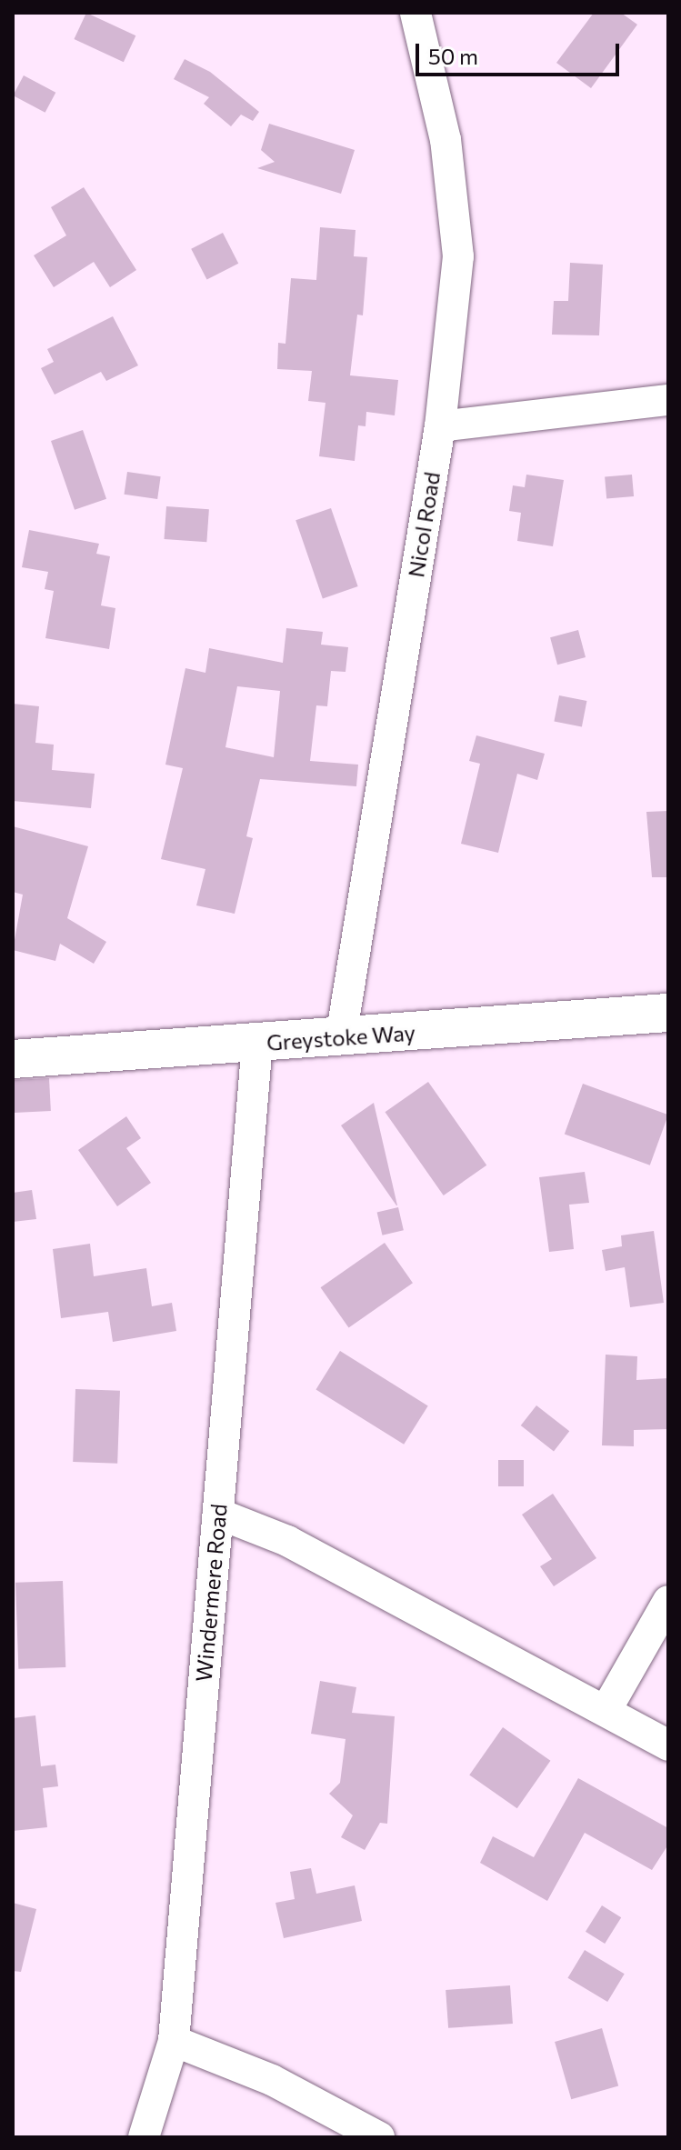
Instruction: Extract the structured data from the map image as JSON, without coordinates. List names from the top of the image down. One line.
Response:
{"streets":{"street":["Nicol Road","Greystoke Way","Windermere Road"]},"crossings":[["Nicol Road","Greystoke Way"],["Greystoke Way","Windermere Road"]],"scale_bar":"50 m"}
